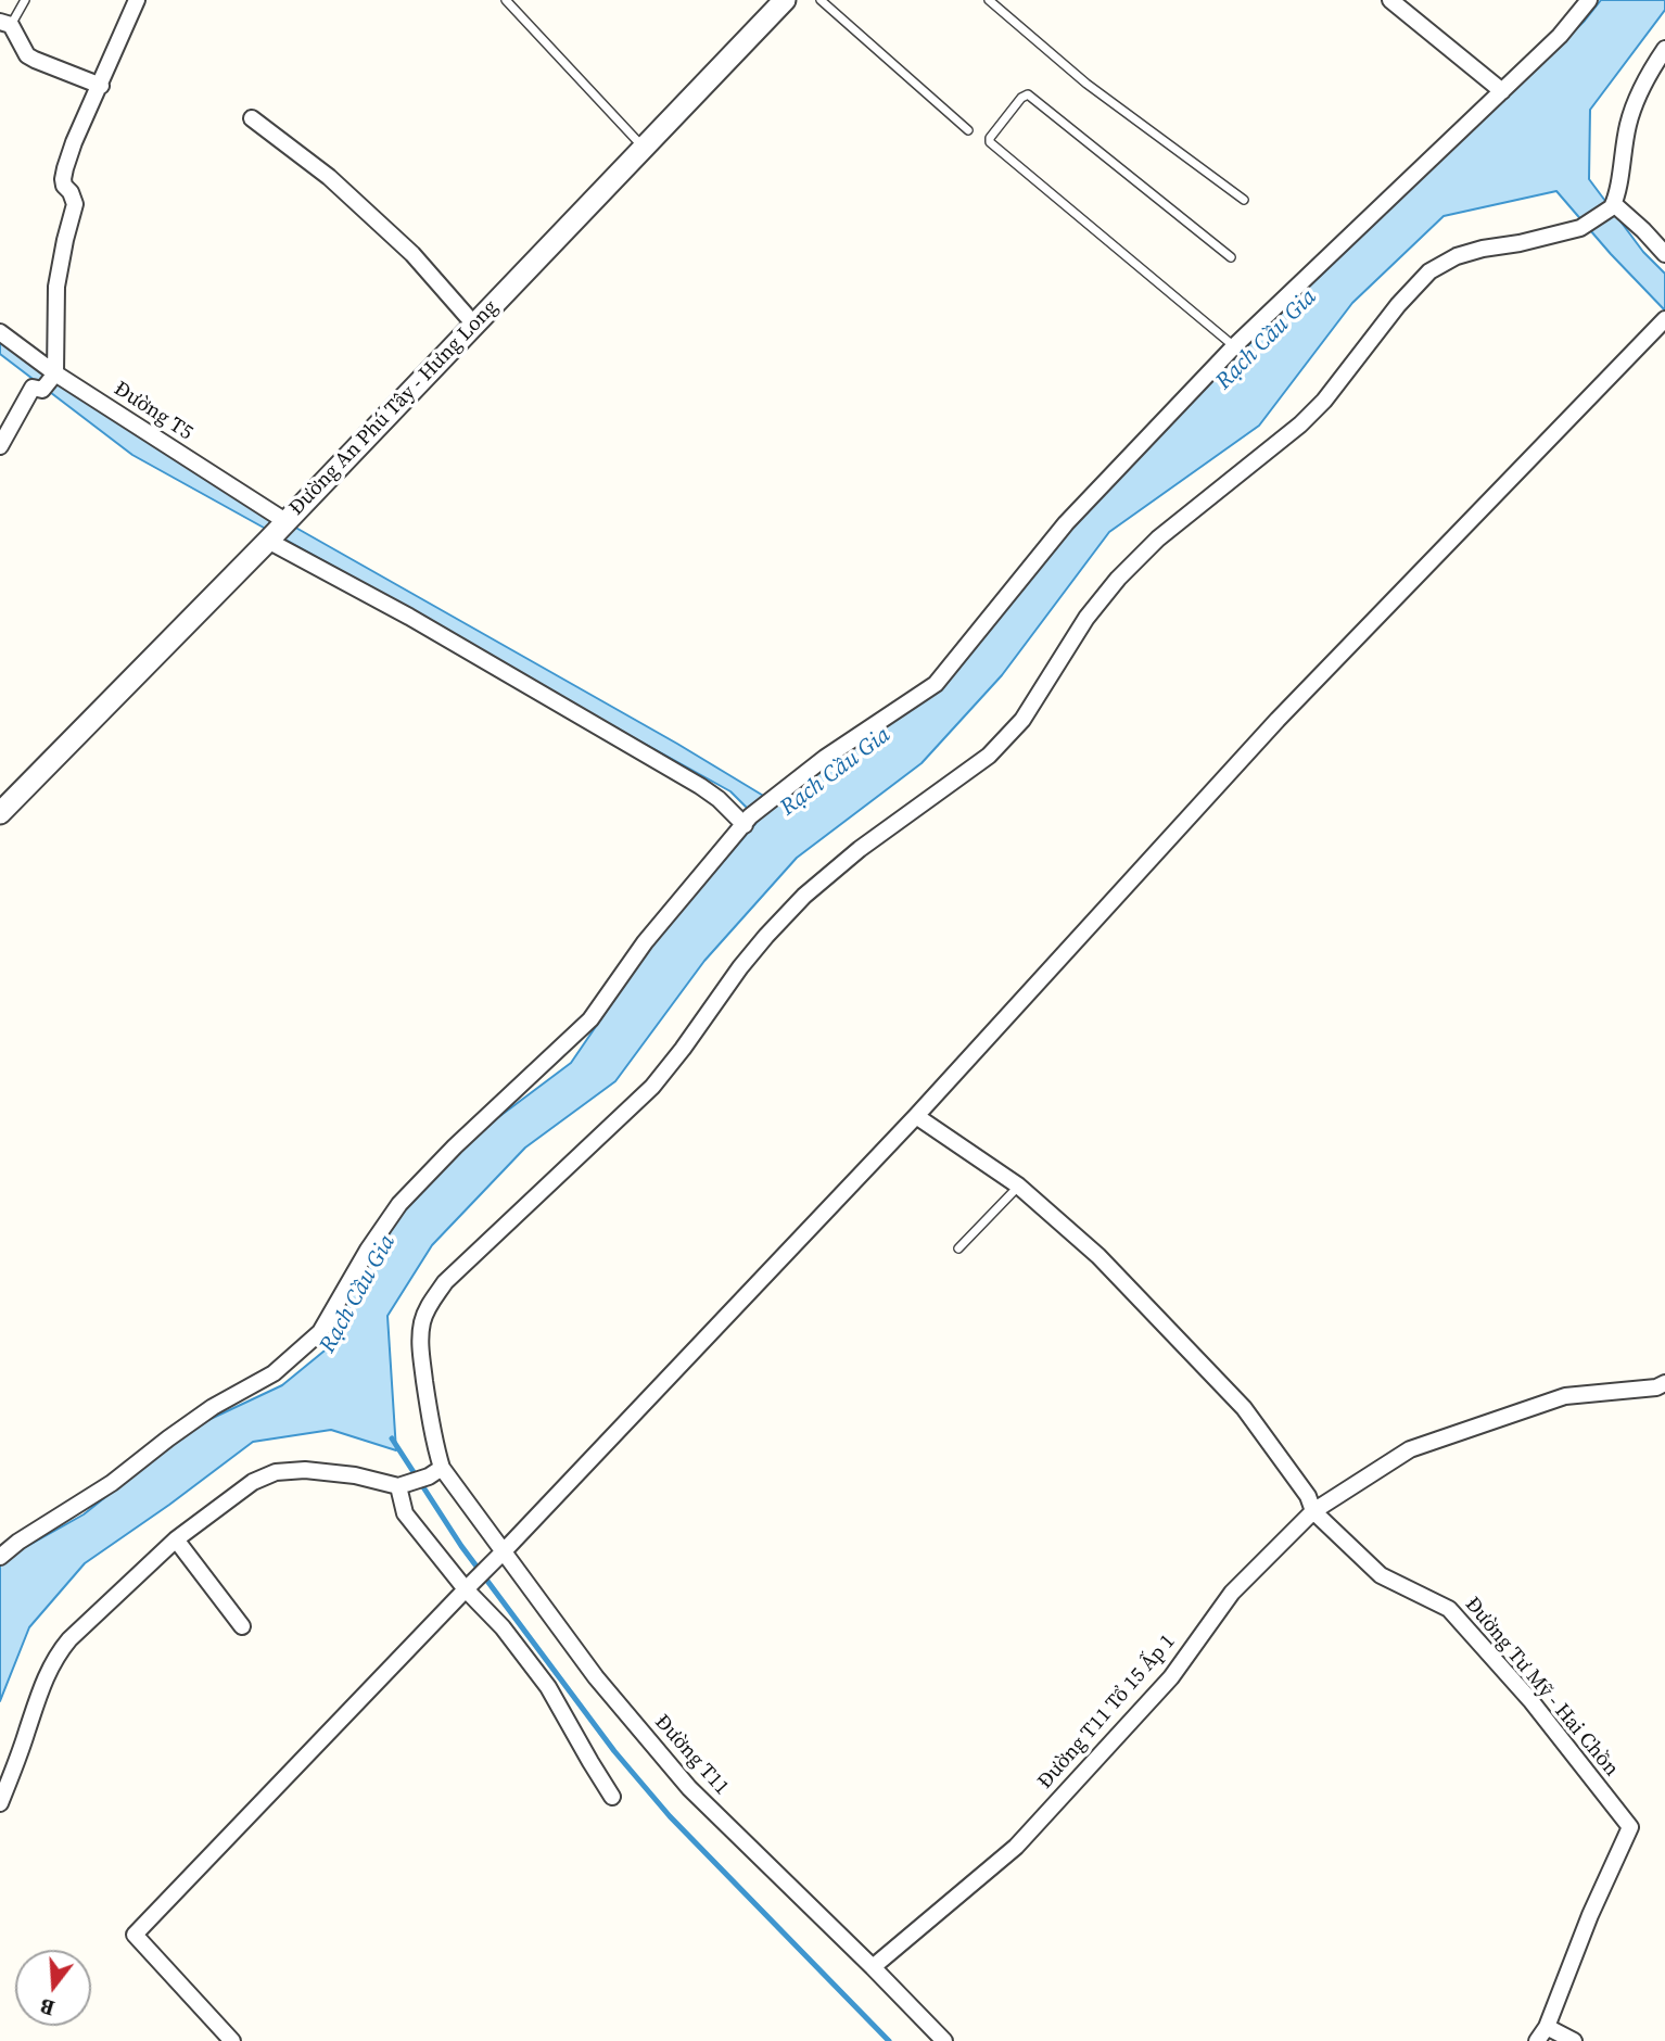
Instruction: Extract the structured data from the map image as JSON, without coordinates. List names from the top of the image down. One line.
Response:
{"streets":{"street":["Đường An Phú Tây - Hưng Long","Đường T5","Đường Tư Mỹ - Hai Chồn","Đường T11 Tổ 15 Ấp 1","Đường T11"]},"crossings":[["Đường An Phú Tây - Hưng Long","Đường T5"],["Đường Tư Mỹ - Hai Chồn","Đường T11 Tổ 15 Ấp 1"],["Đường T11 Tổ 15 Ấp 1","Đường T11"]],"water":["Rạch Cầu Gia"],"north":"bottom"}
